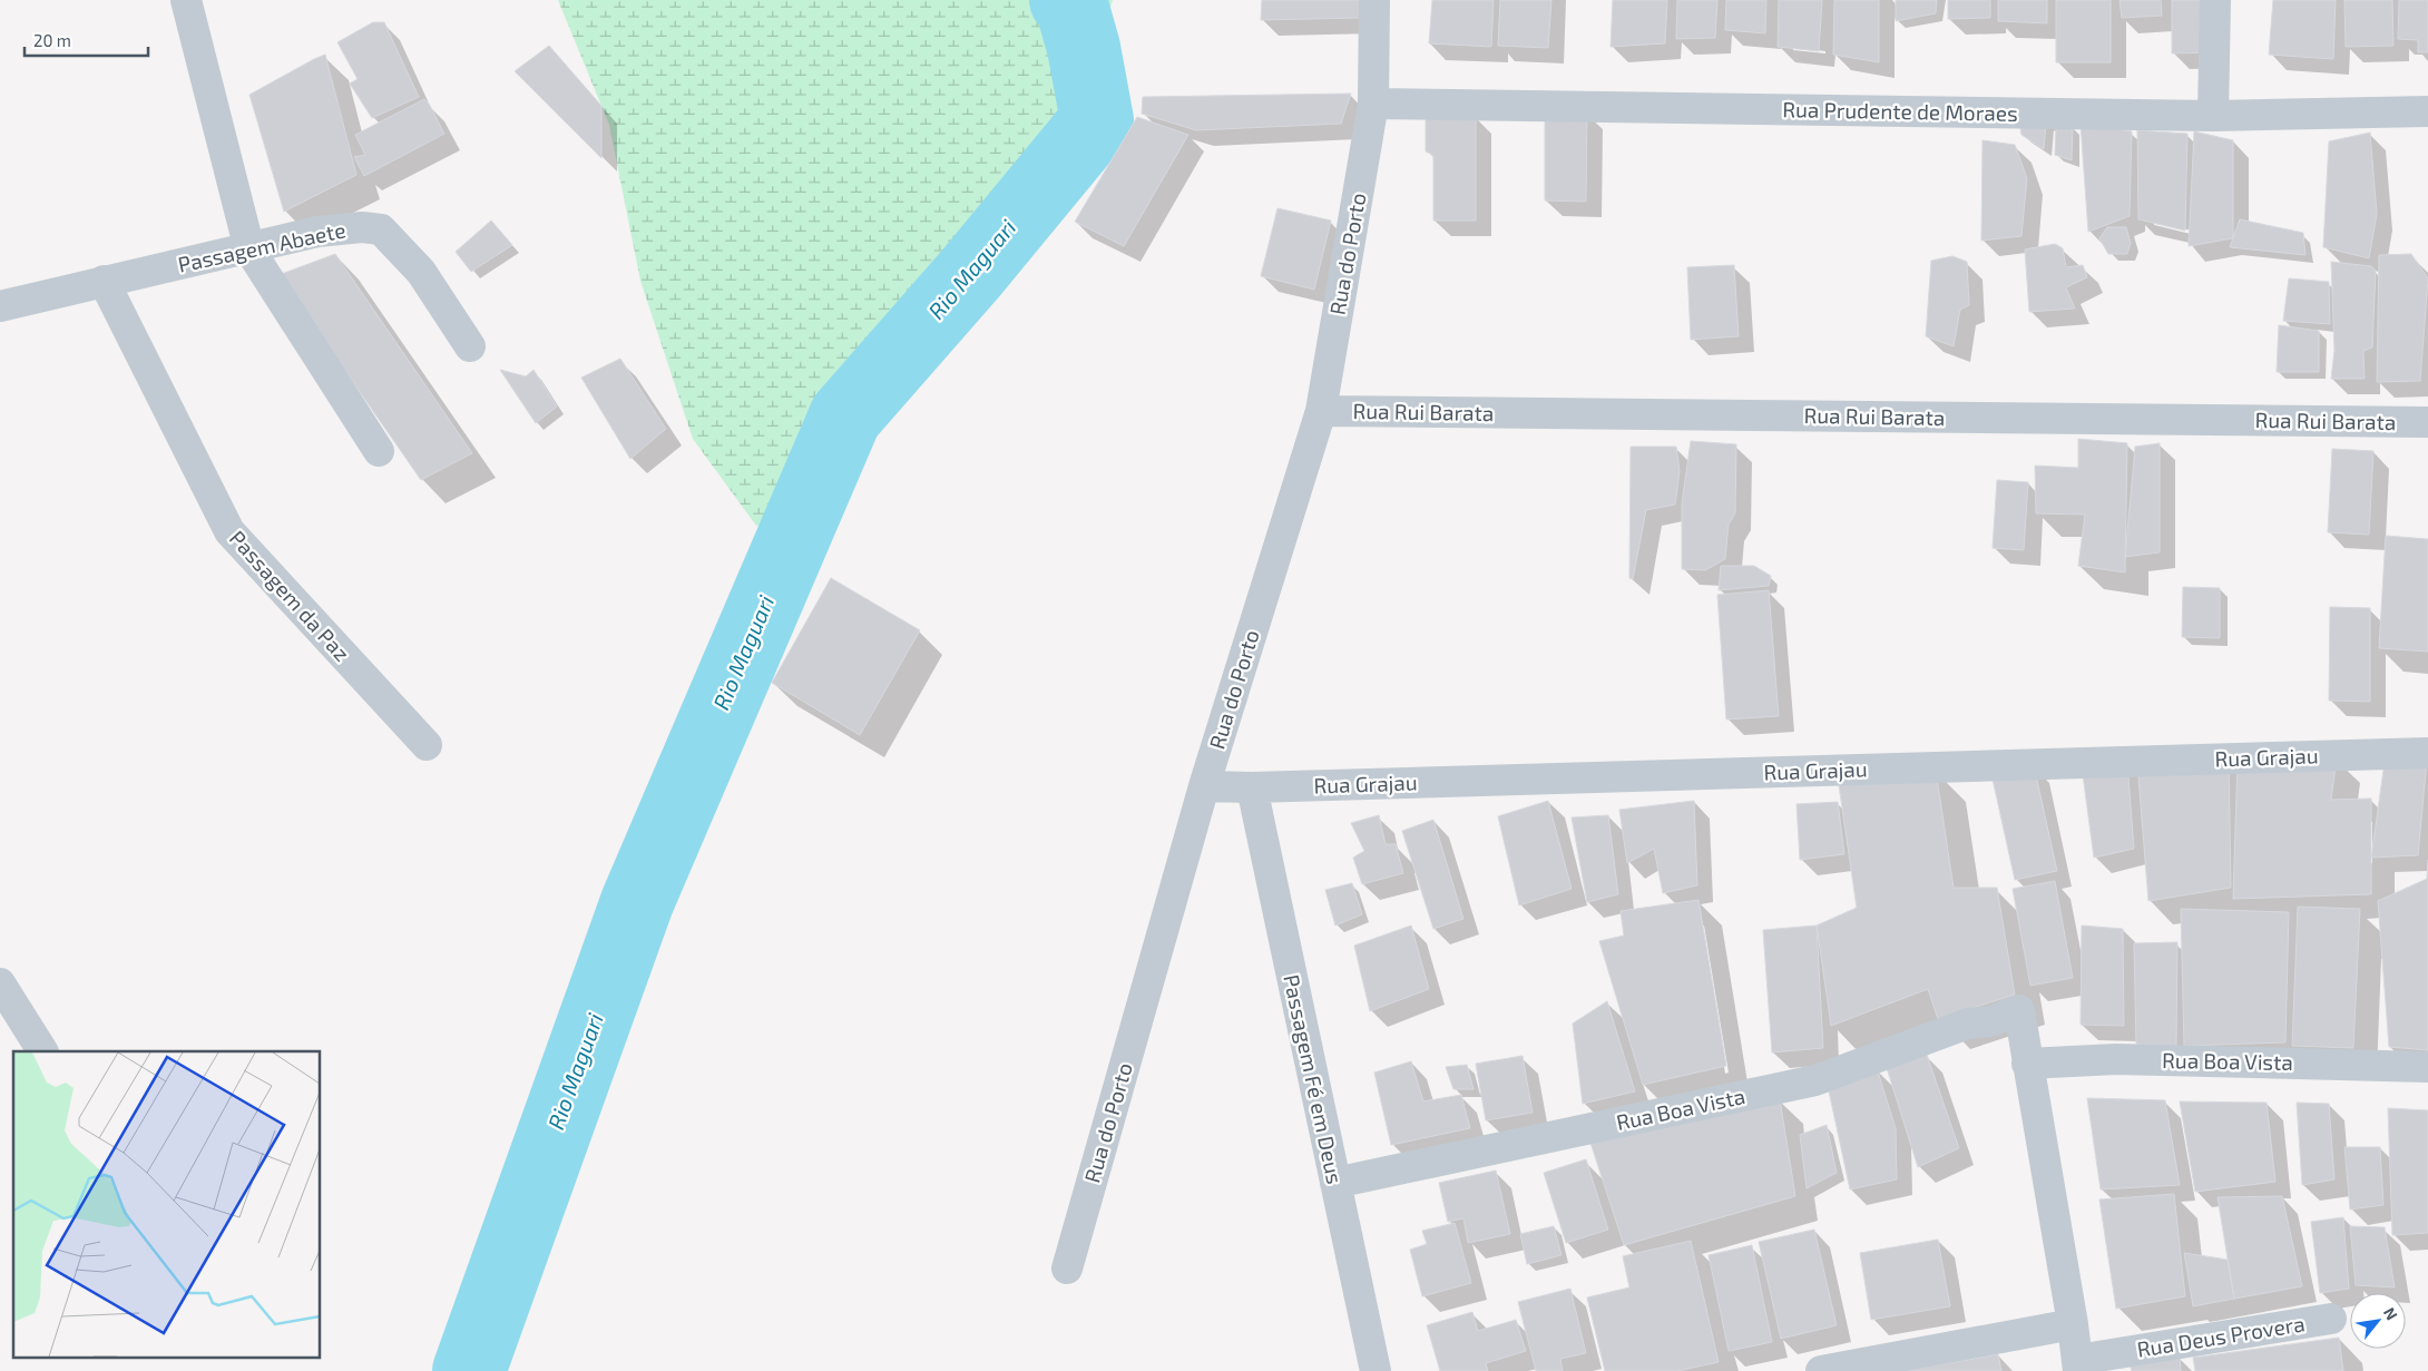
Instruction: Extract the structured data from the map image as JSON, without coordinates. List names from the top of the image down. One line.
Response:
{"streets":{"street":["Rua Prudente de Moraes","Passagem Abaete","Rua do Porto","Rua Rui Barata","Passagem da Paz","Rua Grajau","Rua Boa Vista","Passagem Fé em Deus","Rua Deus Provera"]},"crossings":[["Rua Prudente de Moraes","Rua do Porto"],["Passagem Abaete","Passagem da Paz"],["Rua do Porto","Rua Rui Barata"],["Rua do Porto","Rua Grajau"],["Rua Grajau","Passagem Fé em Deus"],["Rua Boa Vista","Passagem Fé em Deus"]],"water":["Rio Maguari"],"scale_bar":"20 m","north":"top right"}
